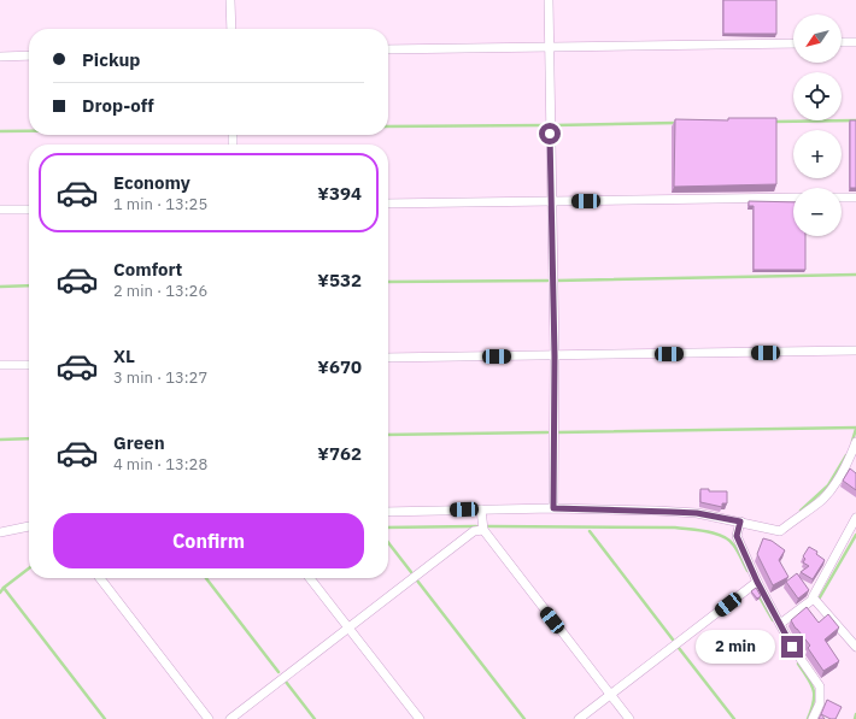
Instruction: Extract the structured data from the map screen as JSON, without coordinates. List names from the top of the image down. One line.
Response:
{"north":"bottom left","page":{"map_buttons":["+","−"],"banner":["Pickup","Drop-off"],"list":[{"name":"Economy","note":"1 min · 13:25","value":"¥394"},{"name":"Comfort","note":"2 min · 13:26","value":"¥532"},{"name":"XL","note":"3 min · 13:27","value":"¥670"},{"name":"Green","note":"4 min · 13:28","value":"¥762"}],"buttons":"Confirm","bubble":"2 min"}}
